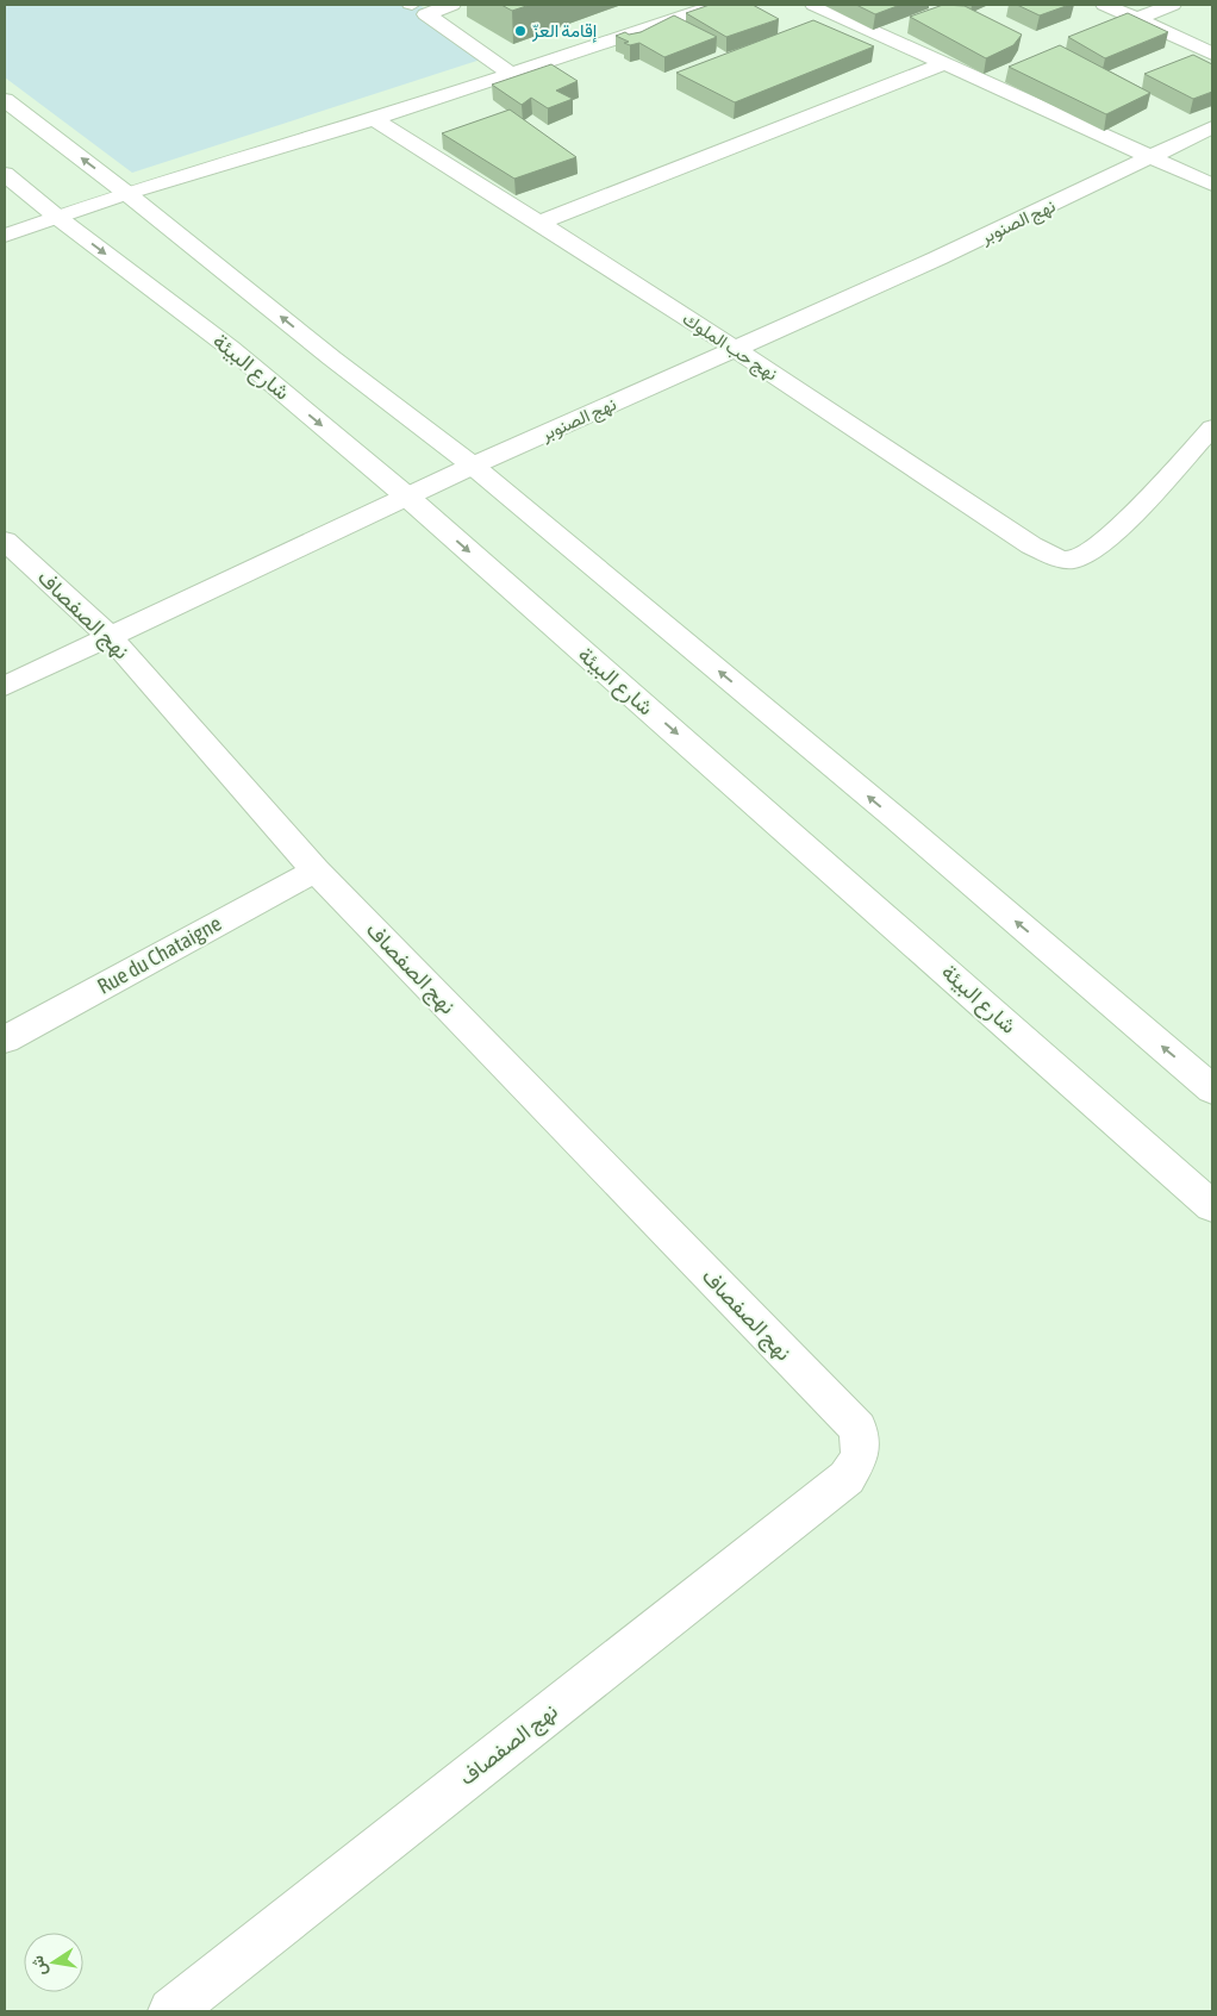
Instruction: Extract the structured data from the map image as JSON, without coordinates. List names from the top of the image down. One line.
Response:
{"streets":{"street":["نهج الصنوبر","نهج حب الملوك","شارع البيئة","نهج الصفصاف","Rue du Chataigne"]},"crossings":[["نهج الصنوبر","نهج حب الملوك"],["نهج الصنوبر","شارع البيئة"],["نهج الصنوبر","نهج الصفصاف"],["نهج الصفصاف","Rue du Chataigne"]],"places":["إقامة العزّ"],"north":"left"}
